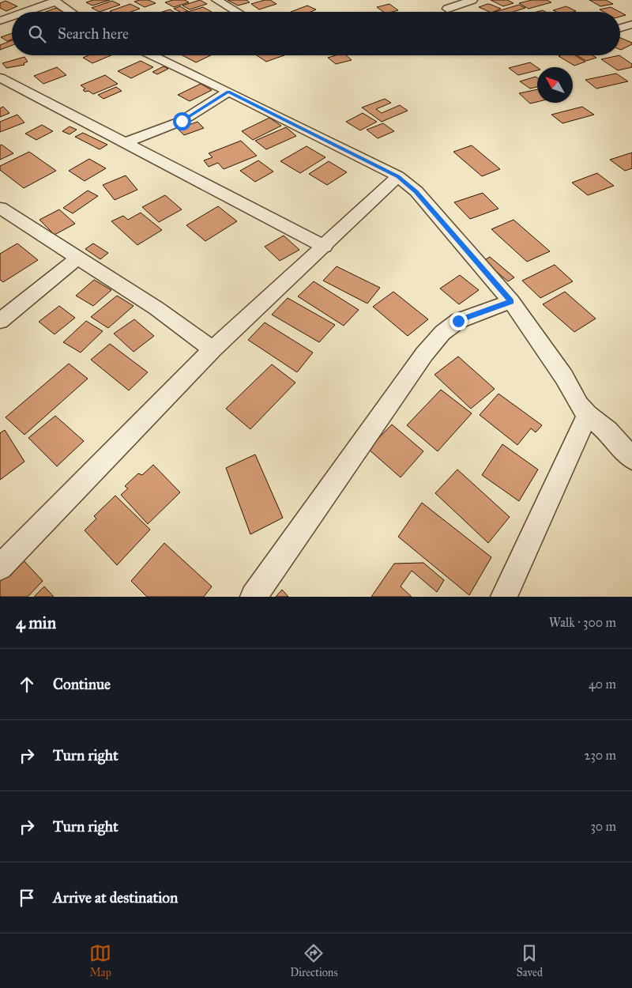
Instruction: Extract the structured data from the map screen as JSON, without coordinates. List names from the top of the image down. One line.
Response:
{"north":"top left","page":{"search":"Search here","heading":["4 min","Walk · 300 m"],"list":[["Continue","40 m"],["Turn right","230 m"],["Turn right","30 m"],"Arrive at destination"],"nav":["Map","Directions","Saved"]}}
